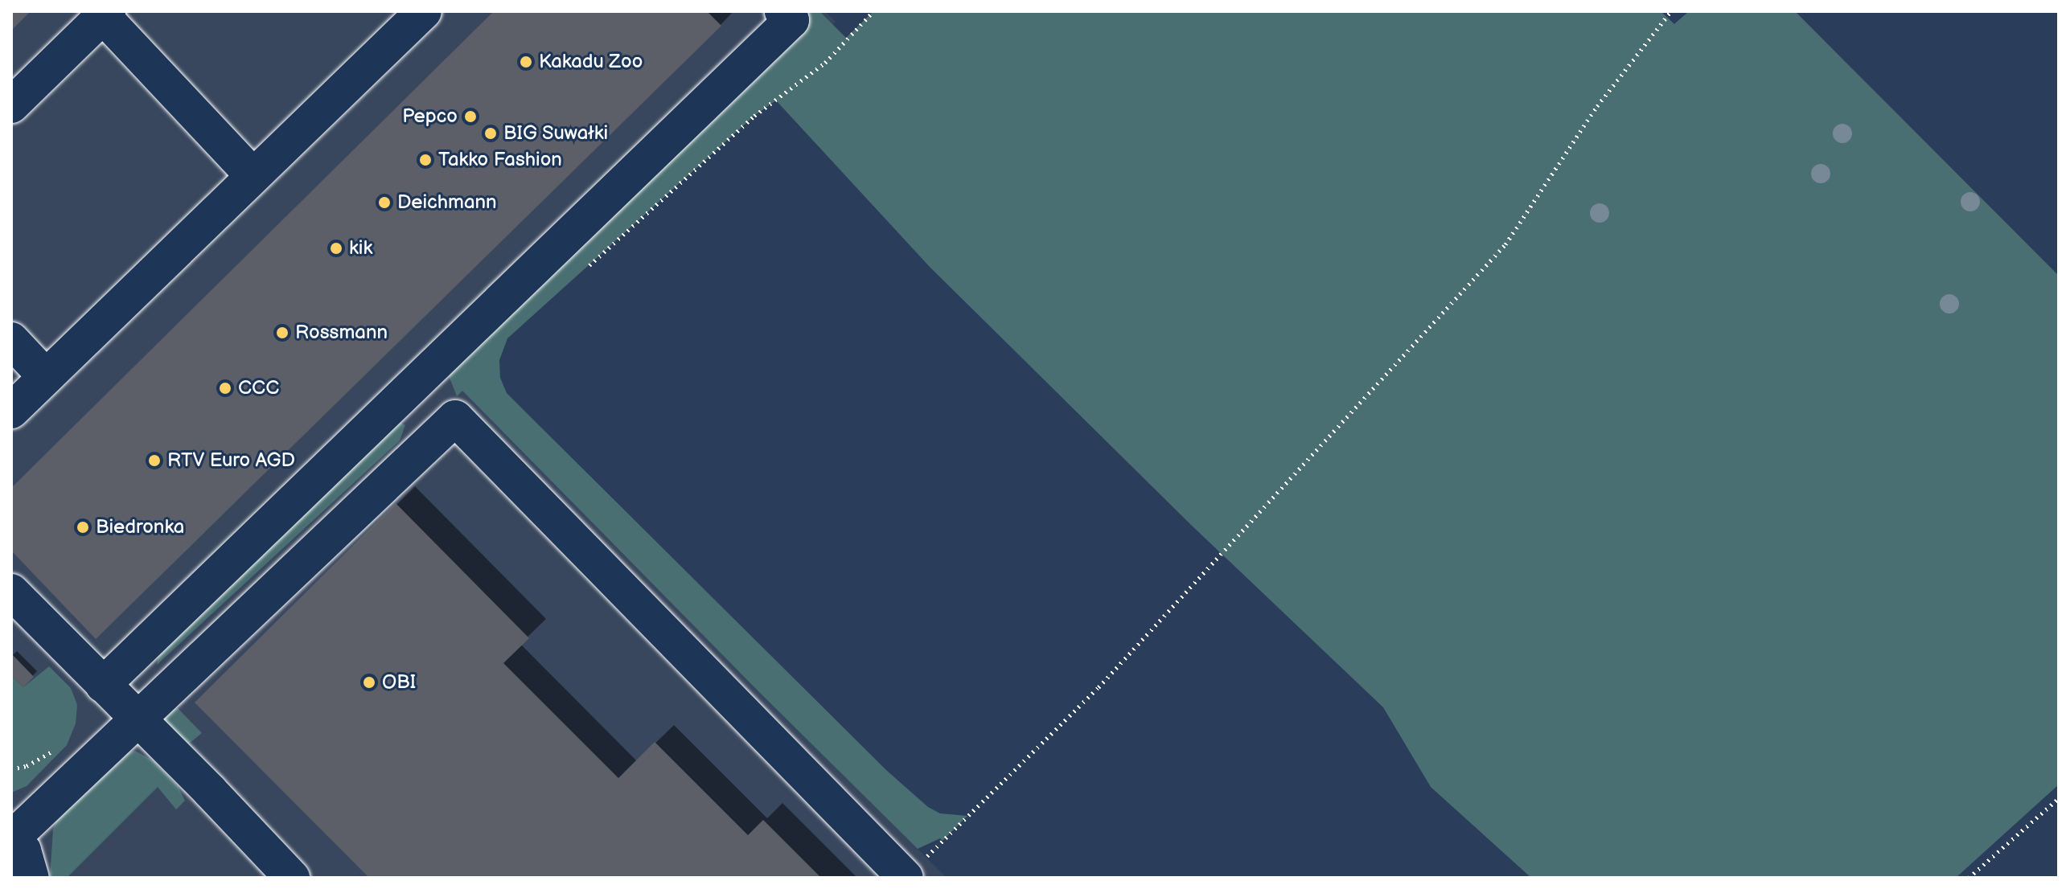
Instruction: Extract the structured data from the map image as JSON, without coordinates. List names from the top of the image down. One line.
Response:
{"places":["Kakadu Zoo","Pepco","BIG Suwałki","Takko Fashion","Deichmann","kik","Rossmann","CCC","RTV Euro AGD","Biedronka","OBI"]}
